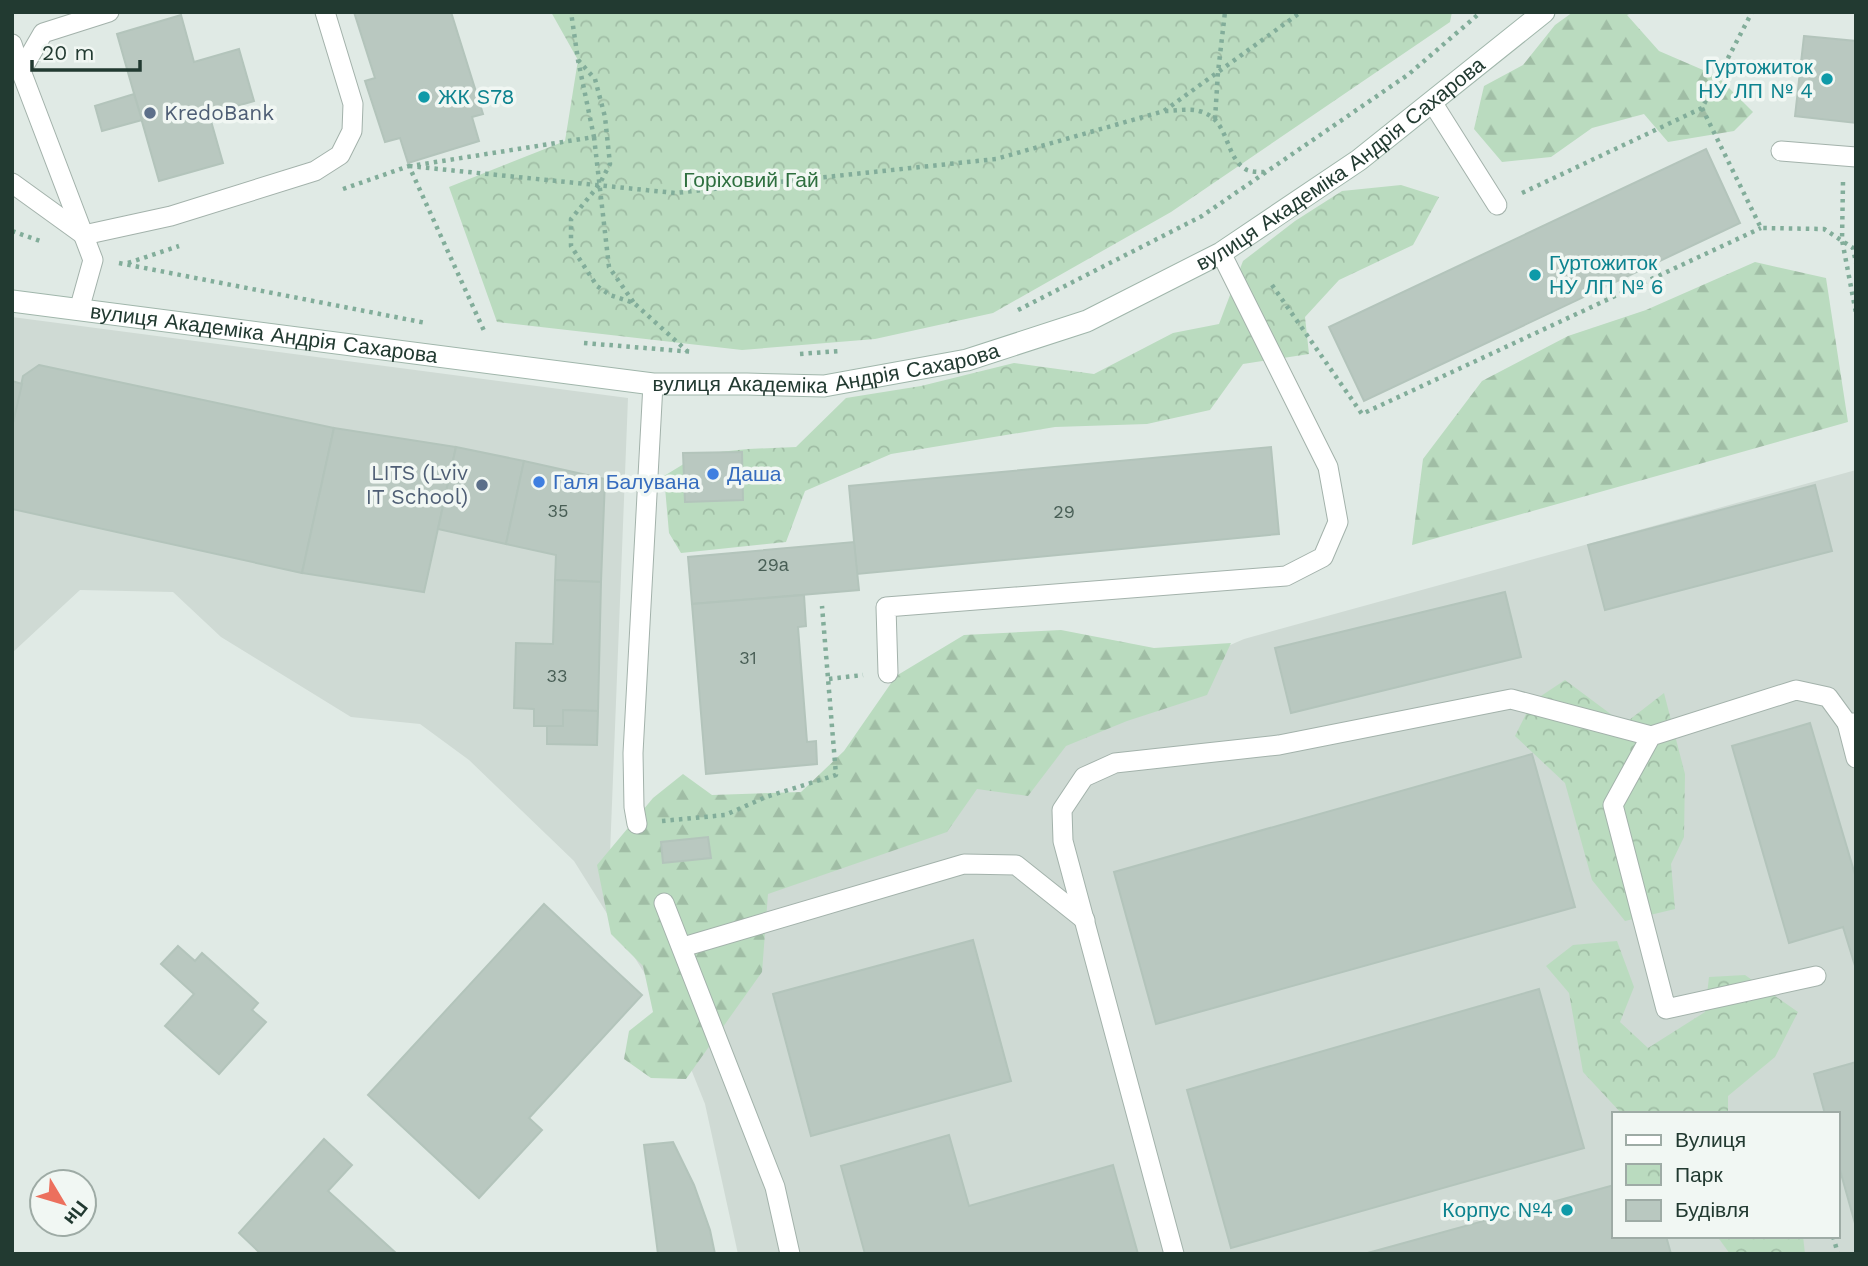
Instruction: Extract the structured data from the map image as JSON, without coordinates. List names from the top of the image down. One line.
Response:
{"streets":{"street":["вулиця Академіка Андрія Сахарова"]},"parks":["Горіховий Гай"],"places":["Гуртожиток НУ ЛП № 4","ЖК S78","KredoBank","Гуртожиток НУ ЛП № 6","Даша","Галя Балувана","LITS (Lviv IT School)","Корпус №4"],"house_numbers":["35","29","29а","31","33"],"legend":["Вулиця","Парк","Будівля"],"scale_bar":"20 m","north":"bottom right"}
